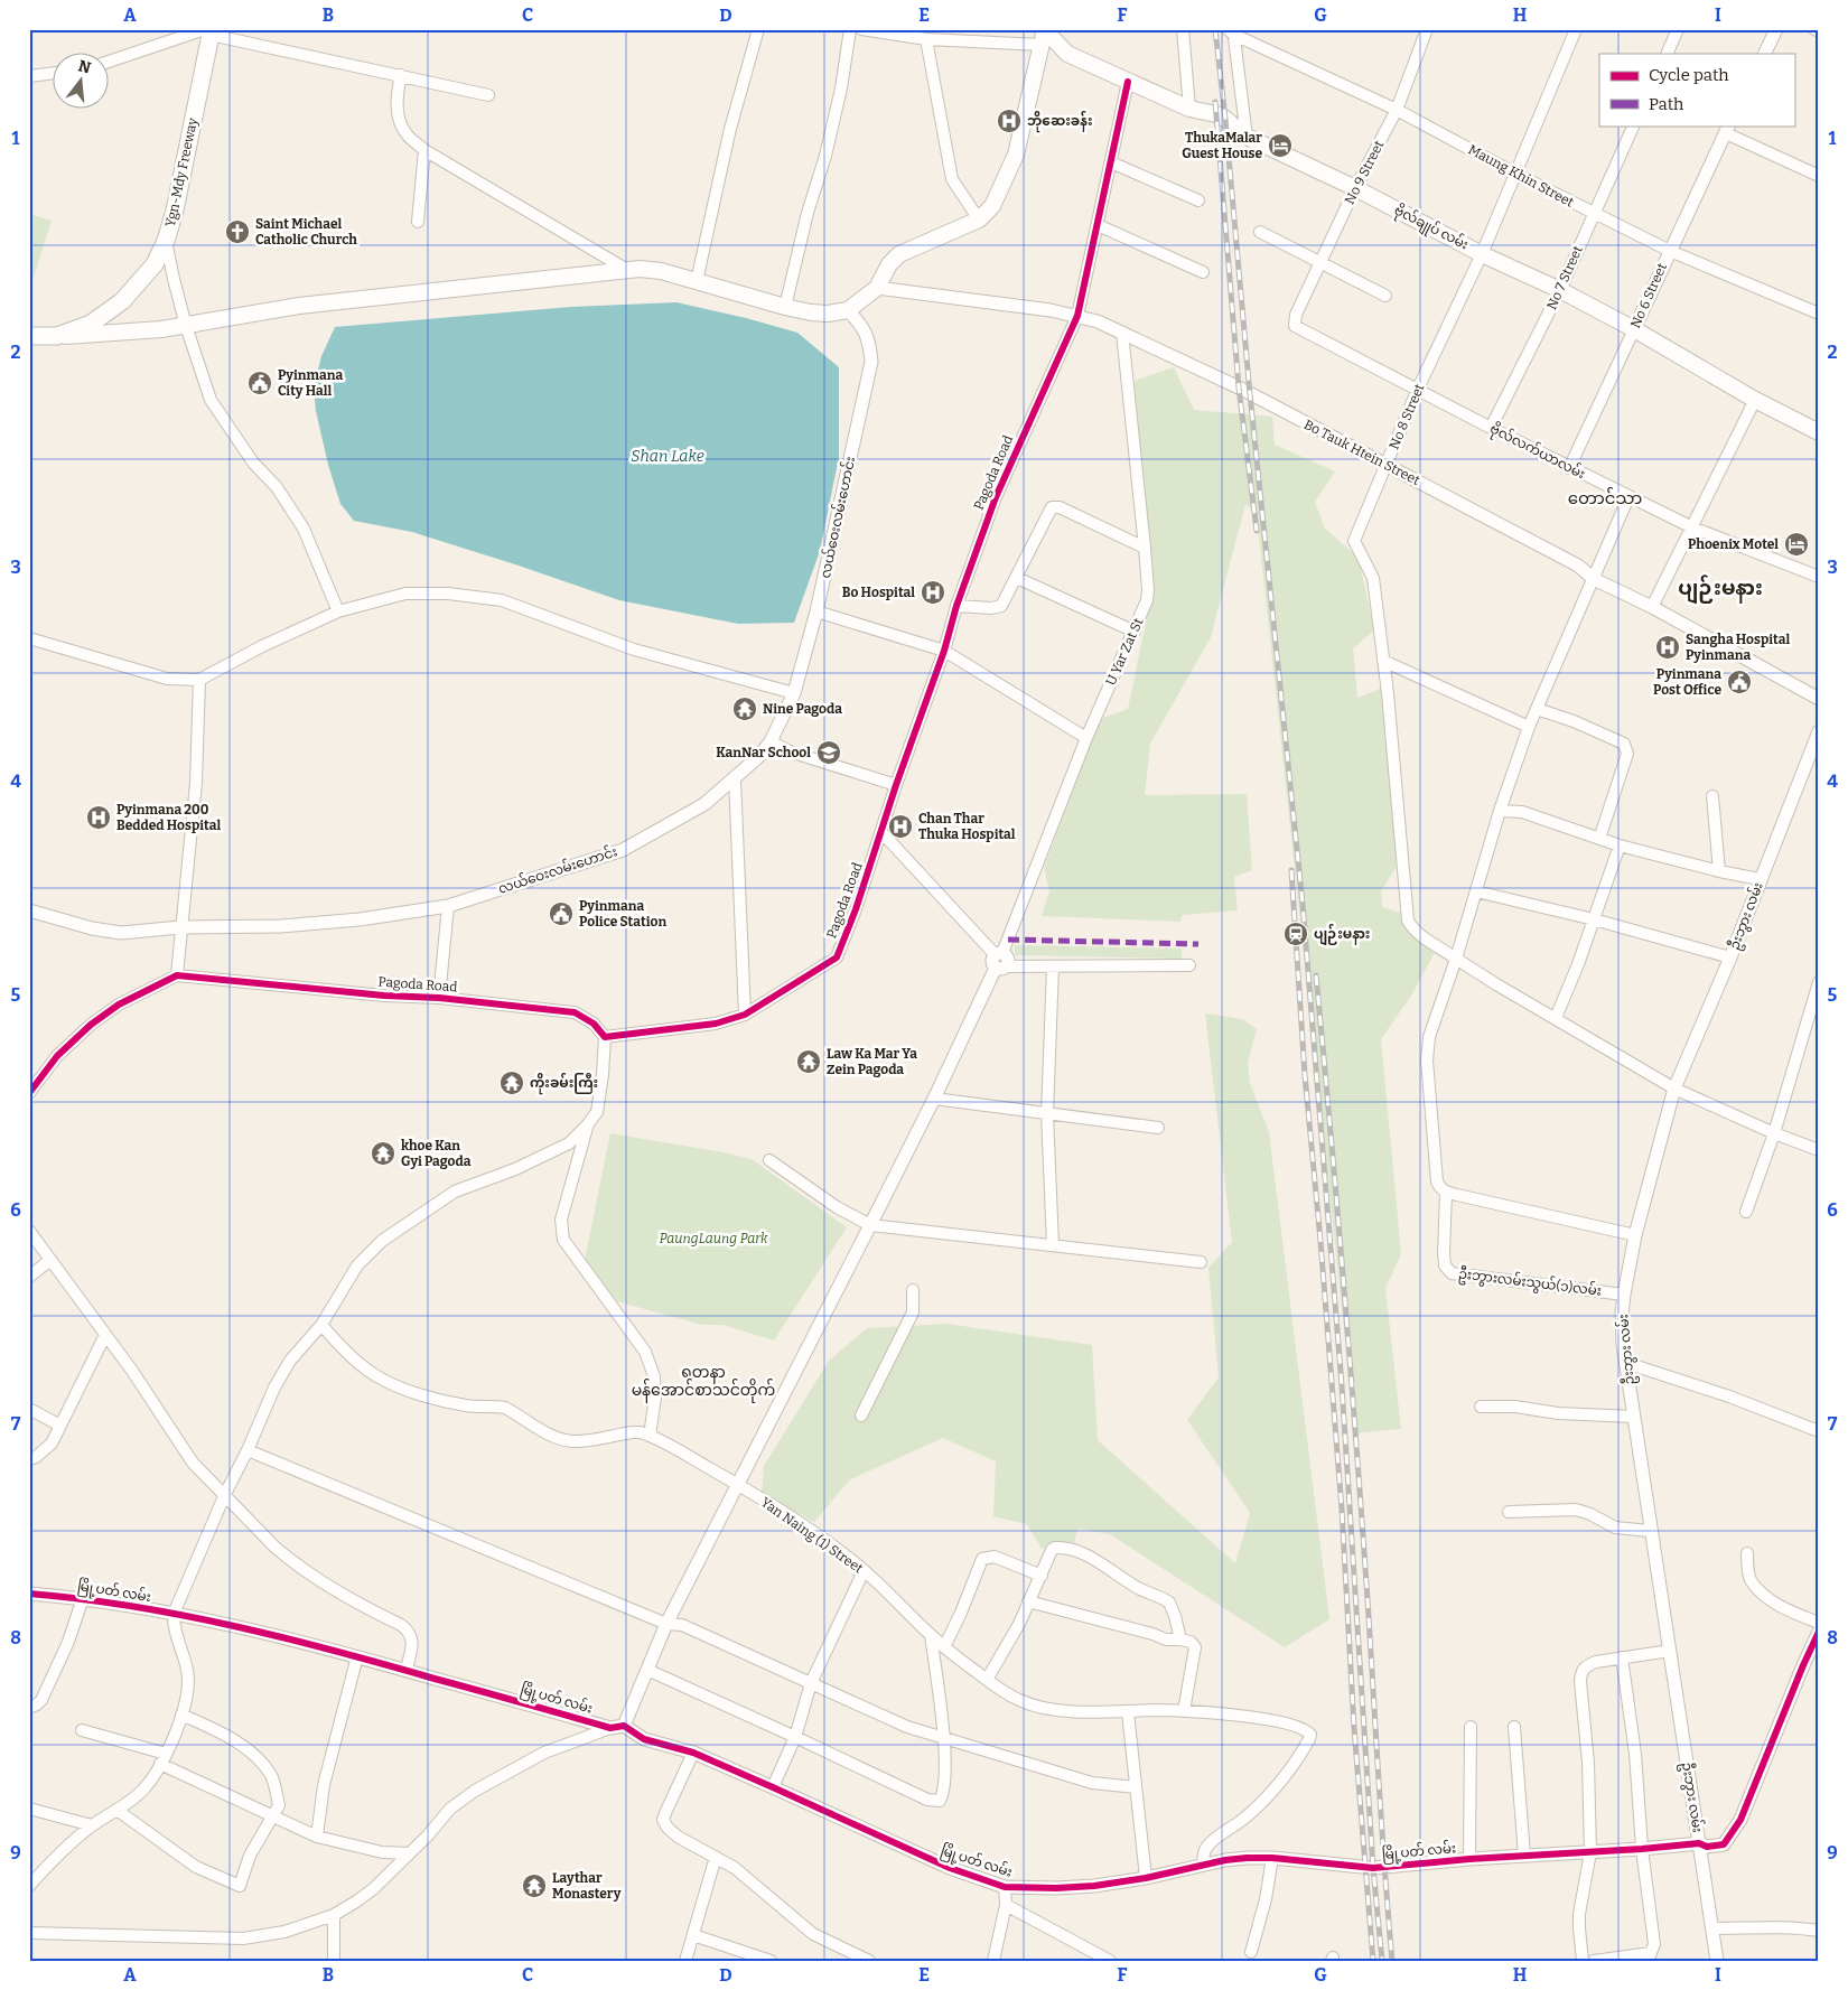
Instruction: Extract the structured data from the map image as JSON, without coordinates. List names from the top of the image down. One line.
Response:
{"streets":{"main road":["Ygn-Mdy Freeway","ဗိုလ်ချုပ် လမ်း"],"street":["No 9 Street","Maung Khin Street","No 7 Street","No 6 Street","No 8 Street","ဗိုလ်လက်ယာလမ်း","Bo Tauk Htein Street","Pagoda Road","လယ်ဝေးလမ်းဟောင်း","U Yar Zat St","ဦးဘွား လမ်း","ဦးဘွားလမ်းသွယ်(၁)လမ်း","Yan Naing (1) Street","မြို့ပတ် လမ်း"]},"crossings":[["No 9 Street","Maung Khin Street"],["No 9 Street","ဗိုလ်ချုပ် လမ်း"],["No 9 Street","ဗိုလ်လက်ယာလမ်း"],["Maung Khin Street","No 7 Street"],["Maung Khin Street","No 6 Street"],["Maung Khin Street","No 8 Street"],["ဗိုလ်ချုပ် လမ်း","No 7 Street"],["ဗိုလ်ချုပ် လမ်း","No 6 Street"],["ဗိုလ်ချုပ် လမ်း","No 8 Street"],["ဗိုလ်ချုပ် လမ်း","Pagoda Road"],["No 7 Street","ဗိုလ်လက်ယာလမ်း"],["No 6 Street","ဗိုလ်လက်ယာလမ်း"],["No 8 Street","ဗိုလ်လက်ယာလမ်း"],["No 8 Street","Bo Tauk Htein Street"],["No 8 Street","ဦးဘွား လမ်း"],["Bo Tauk Htein Street","Pagoda Road"],["Bo Tauk Htein Street","U Yar Zat St"],["ဦးဘွား လမ်း","ဦးဘွားလမ်းသွယ်(၁)လမ်း"],["ဦးဘွား လမ်း","မြို့ပတ် လမ်း"],["Yan Naing (1) Street","မြို့ပတ် လမ်း"]],"districts":["တောင်သာ","ပျဉ်းမနား","ရတနာ မန်အောင်စာသင်တိုက်"],"water":["Shan Lake"],"parks":["PaungLaung Park"],"places":{"hospital":["ဘိုဆေးခန်း","Bo Hospital","Sangha Hospital Pyinmana","Pyinmana 200 Bedded Hospital","Chan Thar Thuka Hospital"],"hotel":["ThukaMalar Guest House","Phoenix Motel"],"church":["Saint Michael Catholic Church"],"public building":["Pyinmana City Hall","Pyinmana Post Office","Pyinmana Police Station"],"temple":["Nine Pagoda","Law Ka Mar Ya Zein Pagoda","ကိုးခမ်းကြီး","khoe Kan Gyi Pagoda","Laythar Monastery"],"school or university":["KanNar School"],"station":["ပျဉ်းမနား"]},"legend":["Cycle path","Path"],"north":"top","grid":{"columns":["A","B","C","D","E","F","G","H","I"],"rows":["1","2","3","4","5","6","7","8","9"]}}
